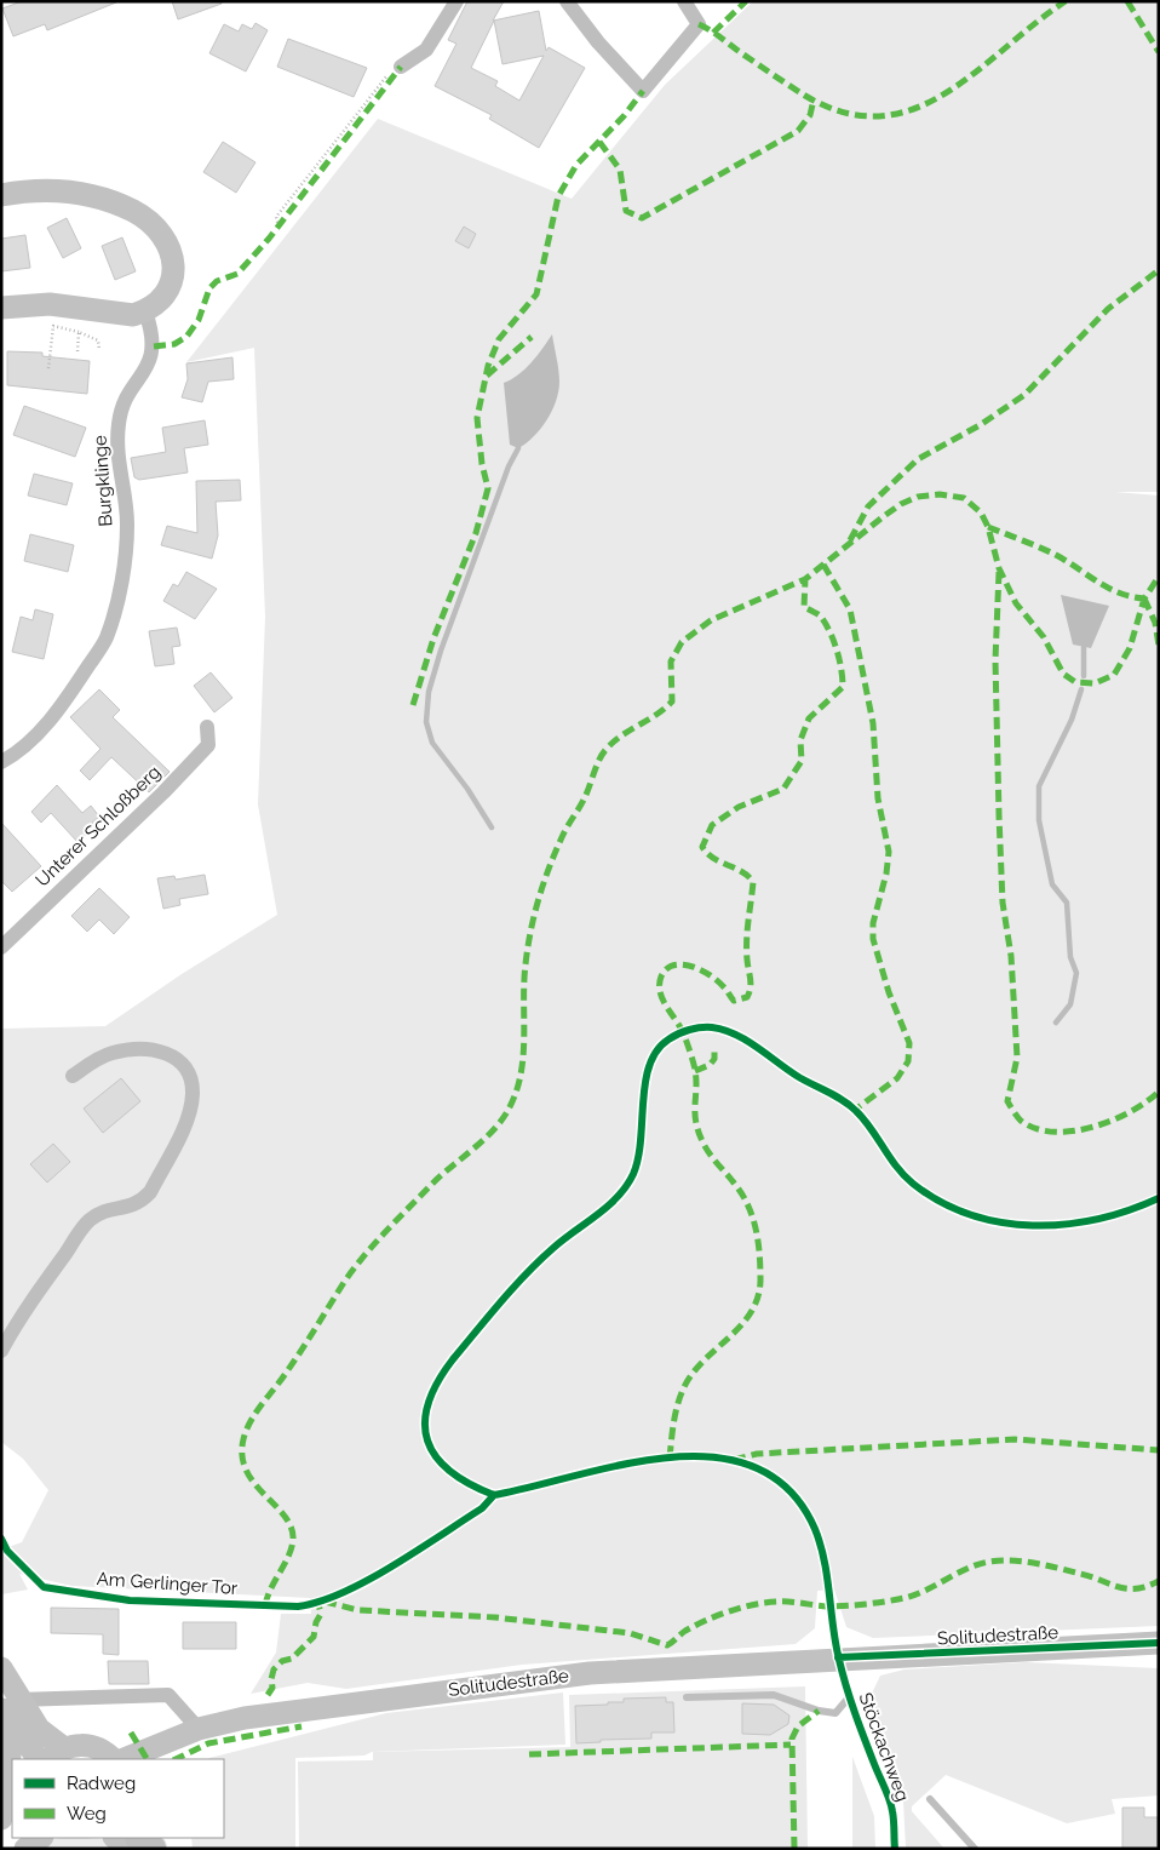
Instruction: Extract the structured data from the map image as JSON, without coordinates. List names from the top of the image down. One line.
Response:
{"streets":{"street":["Burgklinge","Unterer Schloßberg","Solitudestraße"],"lane":["Am Gerlinger Tor","Stöckachweg"]},"crossings":[["Solitudestraße","Stöckachweg"]],"legend":["Radweg","Weg"]}
